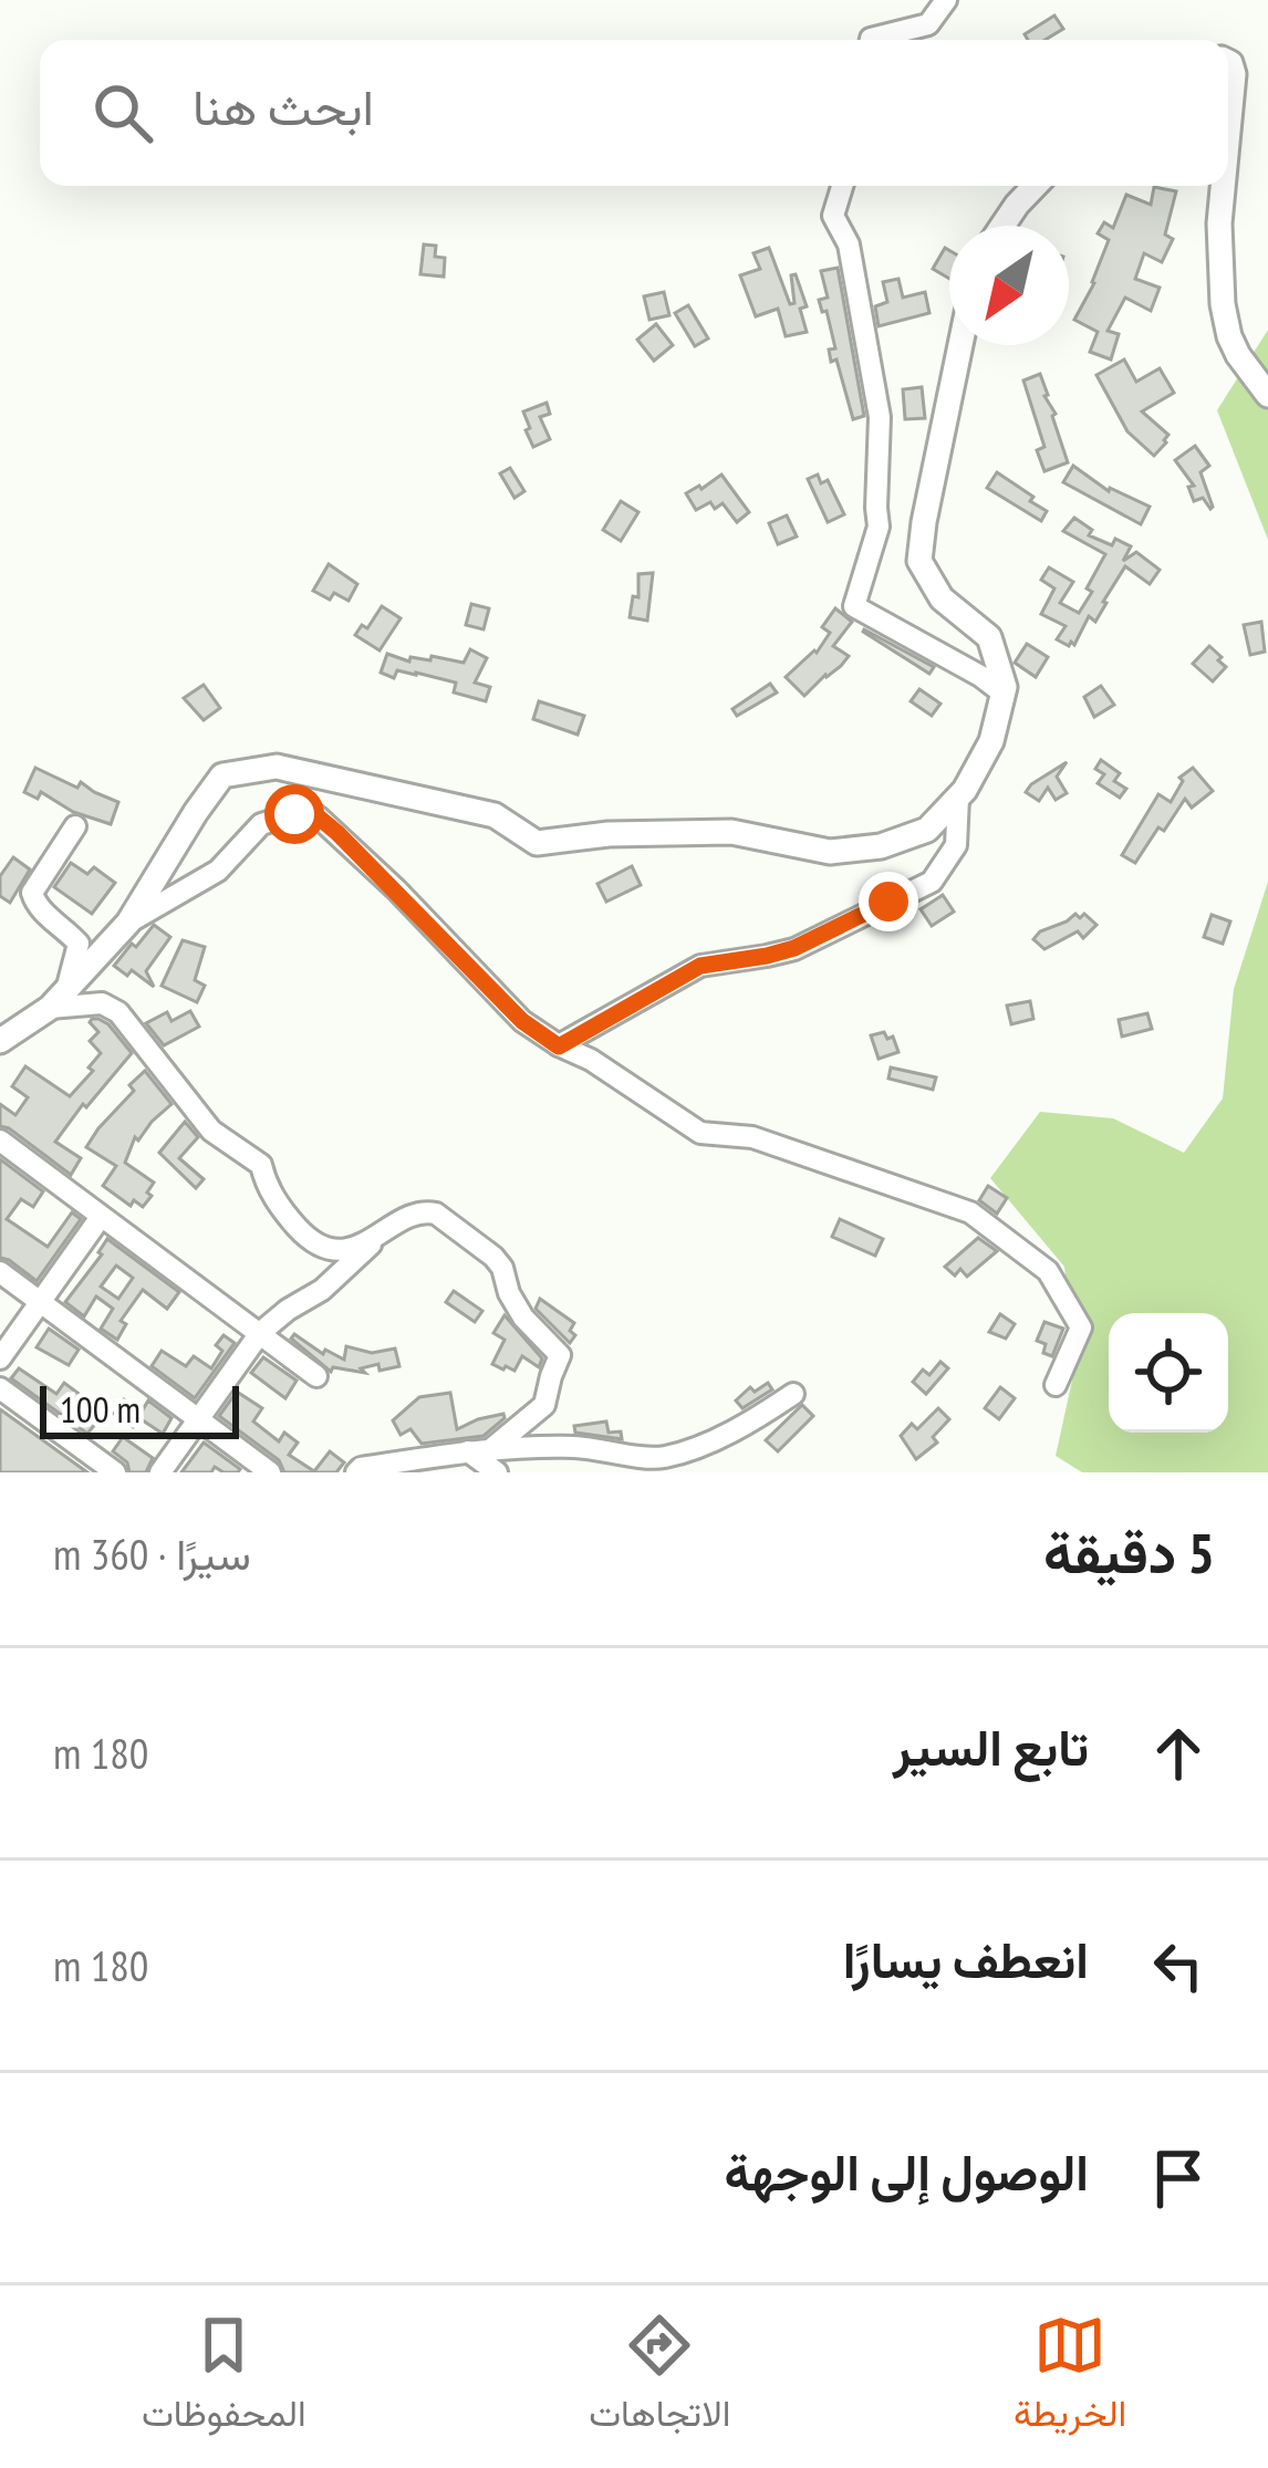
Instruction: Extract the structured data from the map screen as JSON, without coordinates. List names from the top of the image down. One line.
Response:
{"scale_bar":"100 m","north":"bottom left","page":{"search":"ابحث هنا","scale":"100 m","heading":["5 دقيقة","سيرًا · 360 m"],"list":[["تابع السير","180 m"],["انعطف يسارًا","180 m"],"الوصول إلى الوجهة"],"nav":["الخريطة","الاتجاهات","المحفوظات"]}}
